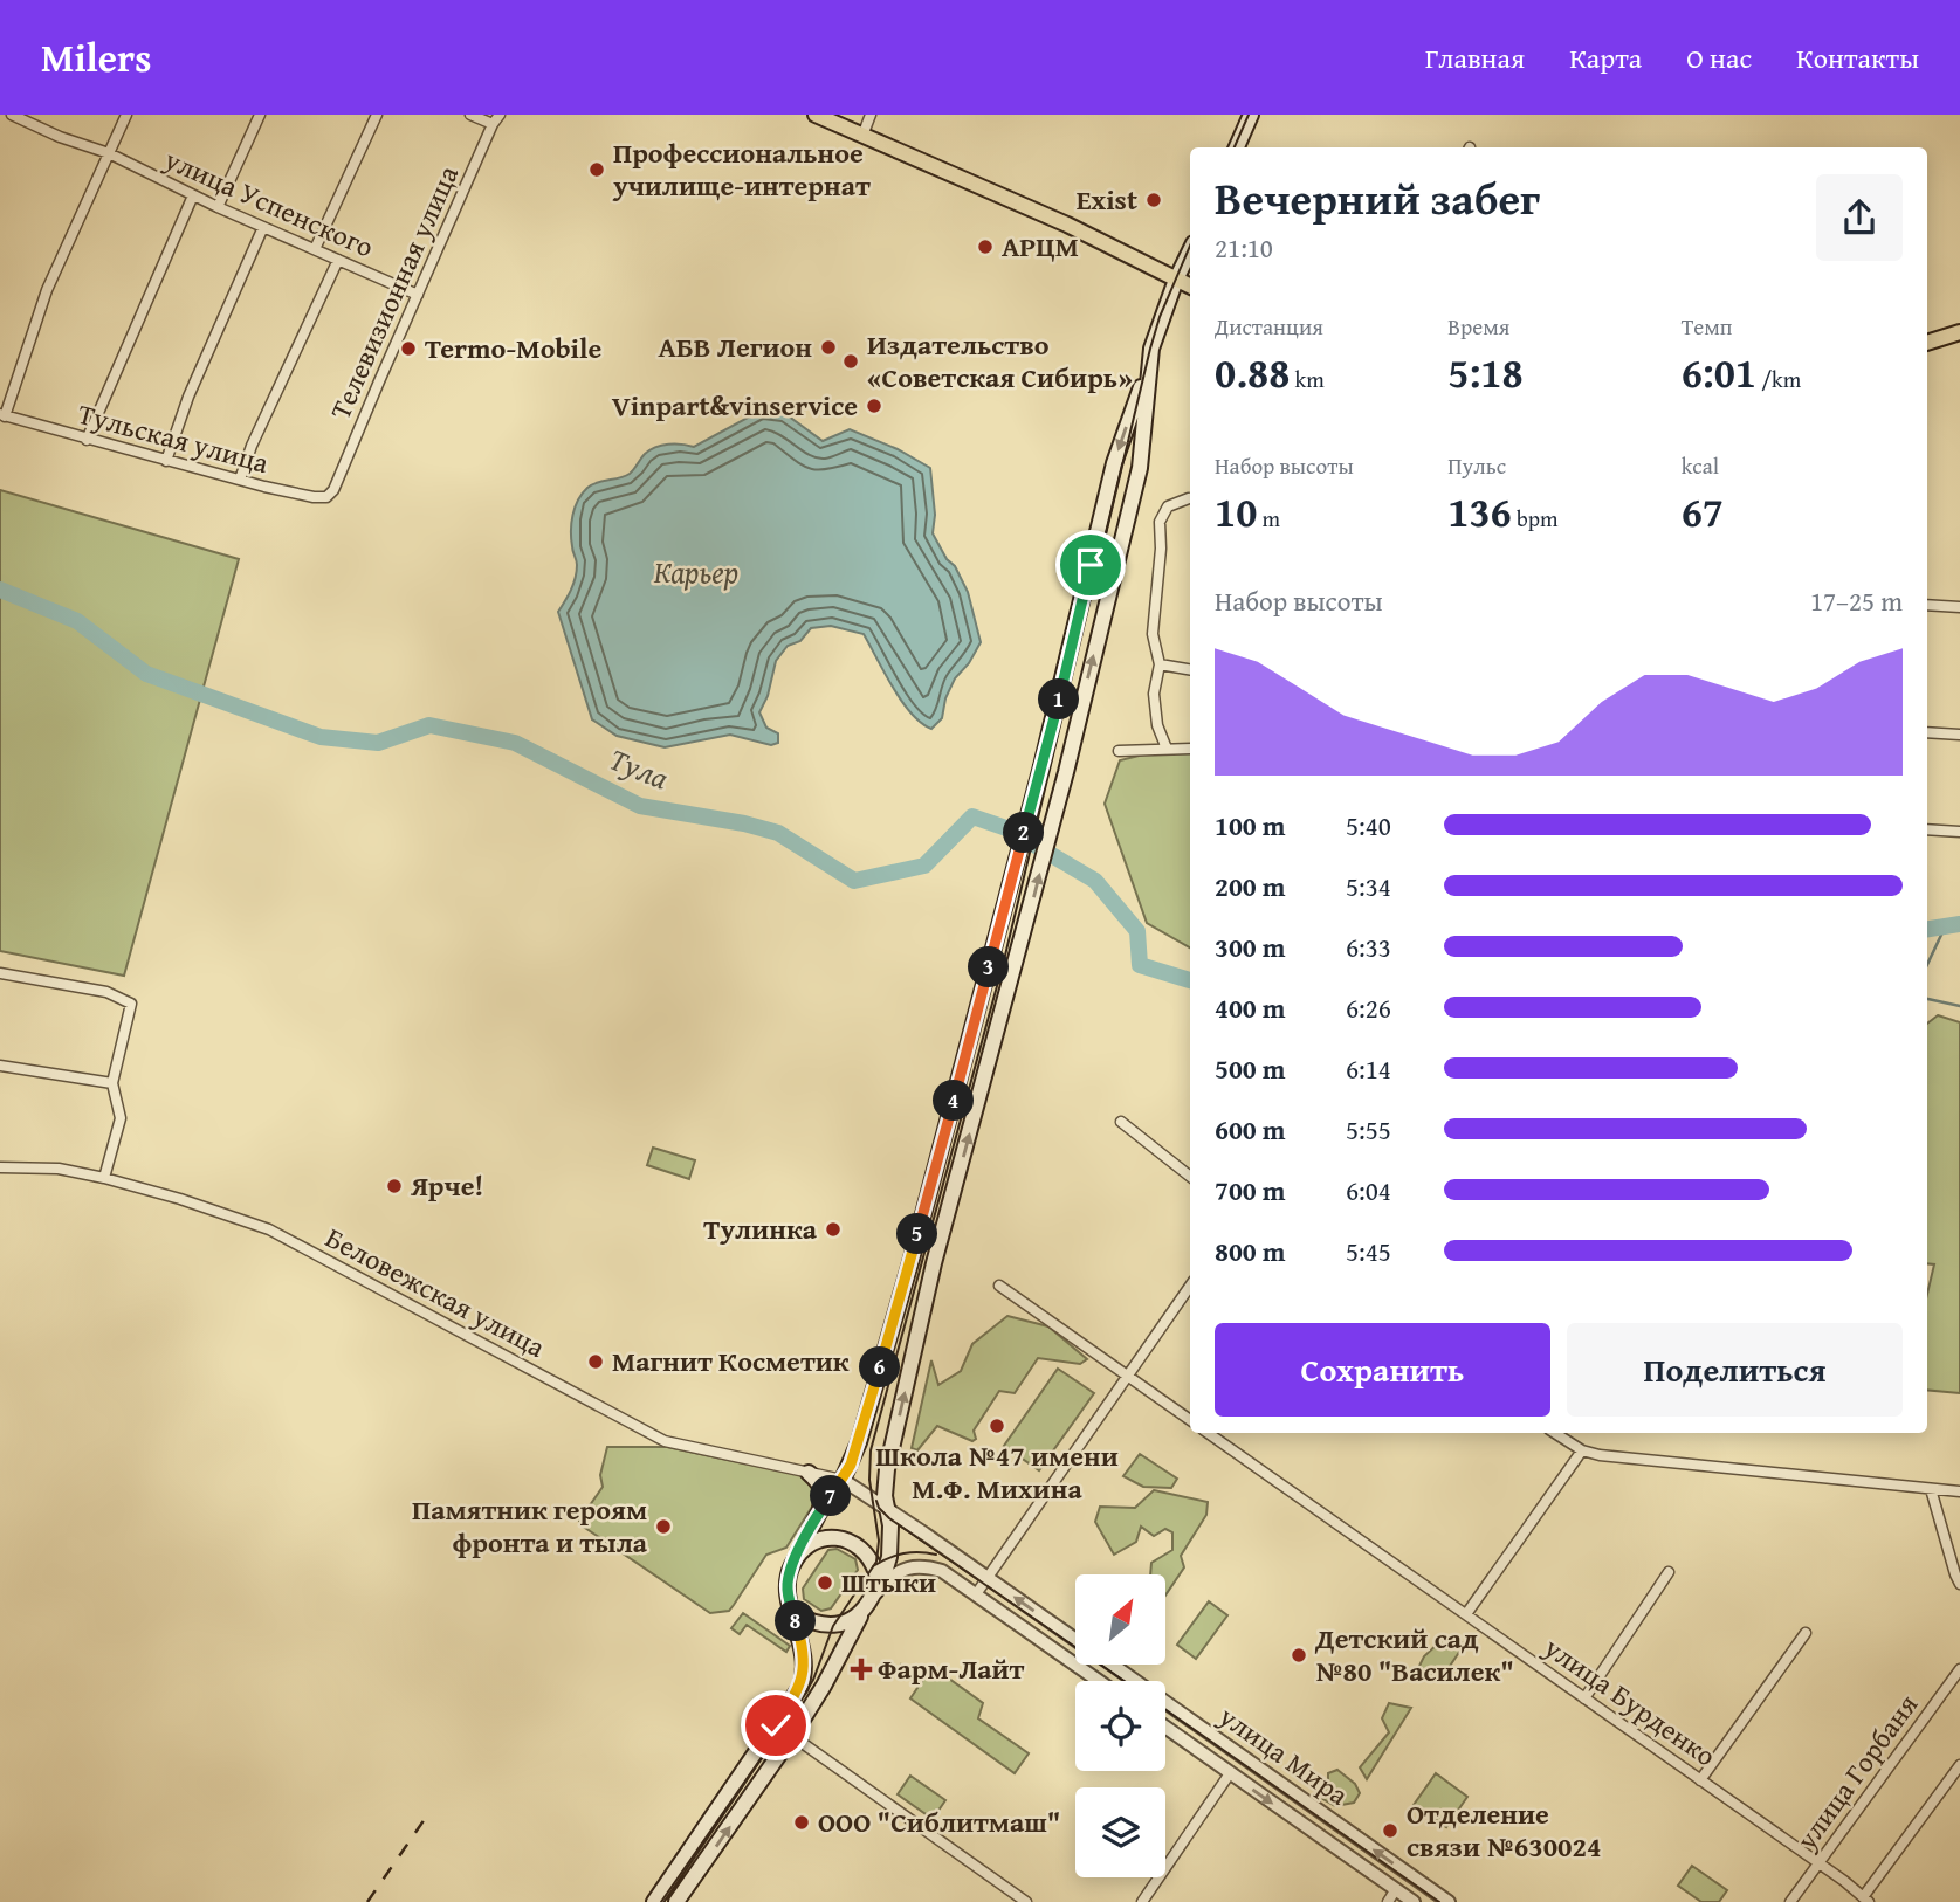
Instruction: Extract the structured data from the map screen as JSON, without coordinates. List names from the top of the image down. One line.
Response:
{"streets":{"street":["улица Успенского","Телевизионная улица","Тульская улица","Беловежская улица","улица Бурденко","улица Мира","улица Горбаня"]},"crossings":[["улица Успенского","Телевизионная улица"],["Телевизионная улица","Тульская улица"],["Беловежская улица","улица Мира"],["улица Бурденко","улица Горбаня"]],"water":["Карьер","Тула"],"places":{"other":["Профессиональное училище-интернат","Exist","АРЦМ","АБВ Легион","Termo-Mobile","Издательство «Советская Сибирь»","Vinpart&vinservice","Ярче!","Тулинка","Магнит Косметик","Школа №47 имени М.Ф. Михина","Памятник героям фронта и тыла","Штыки","Детский сад №80 \"Василек\"","ООО \"Сиблитмаш\"","Отделение связи №630024"],"health":["Фарм-Лайт"]},"north":"top right","page":{"header":"Milers","nav":["Главная","Карта","О нас","Контакты"],"heading":["Вечерний забег","21:10"],"stats":[["Дистанция","0.88 km"],["Время","5:18"],["Темп","6:01 /km"],["Набор высоты","10 m"],["Пульс","136 bpm"],["kcal","67"]],"chart":["Набор высоты","17–25 m"],"pins":["1","2","3","4","5","6","7","8"],"list":[{"name":"100 m","note":"5:40"},{"name":"200 m","note":"5:34"},{"name":"300 m","note":"6:33"},{"name":"400 m","note":"6:26"},{"name":"500 m","note":"6:14"},{"name":"600 m","note":"5:55"},{"name":"700 m","note":"6:04"},{"name":"800 m","note":"5:45"}],"buttons":["Сохранить","Поделиться"]}}
